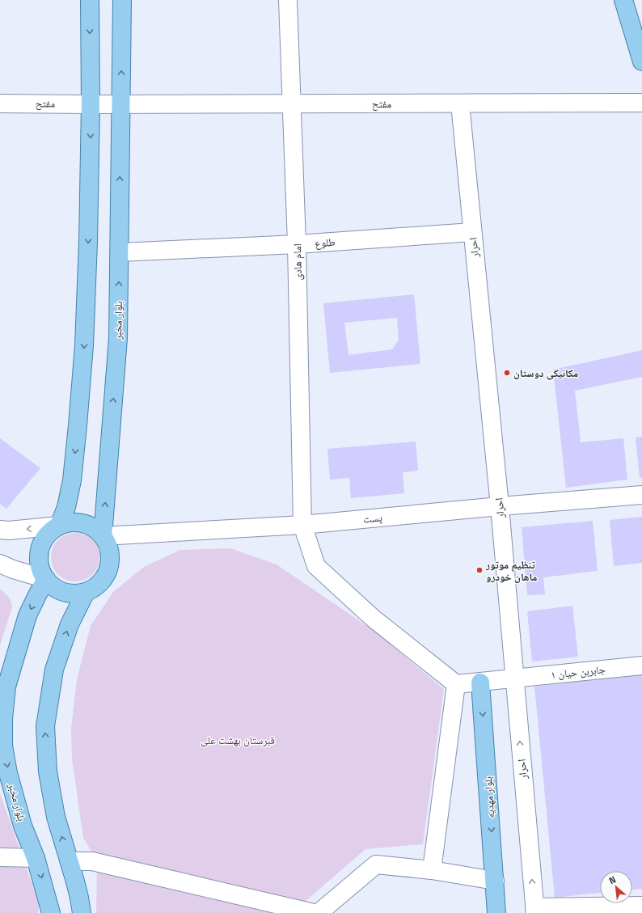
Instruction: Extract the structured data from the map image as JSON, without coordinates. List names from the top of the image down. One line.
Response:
{"streets":{"main road":["بلوار مخبر","بلوار مهدیه"],"street":["مفتح","طلوع","احرار","امام هادی","پست","جابربن حیان ۱"]},"crossings":[["مفتح","احرار"],["مفتح","امام هادی"],["مفتح","بلوار مخبر"],["طلوع","احرار"],["طلوع","امام هادی"],["طلوع","بلوار مخبر"],["احرار","پست"],["احرار","جابربن حیان ۱"],["امام هادی","پست"],["امام هادی","جابربن حیان ۱"],["بلوار مخبر","پست"],["جابربن حیان ۱","بلوار مهدیه"]],"one_way":["بلوار مهدیه"],"parks":["قبرستان بهشت علی"],"places":["مکانیکی دوستان","تنظیم موتور ماهان خودرو"],"north":"top left"}
